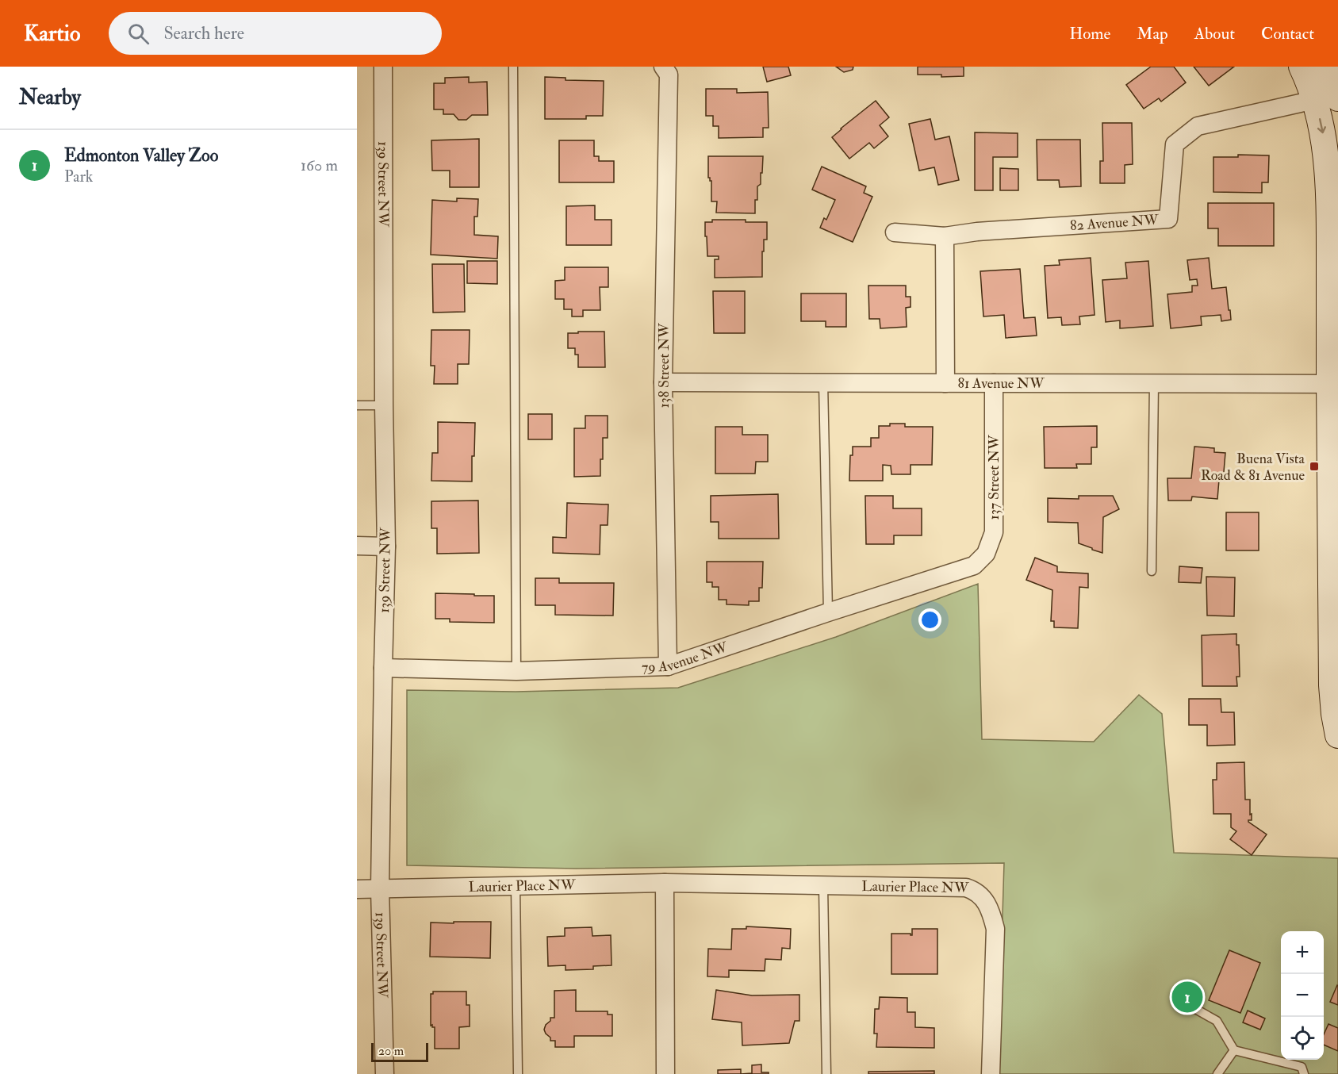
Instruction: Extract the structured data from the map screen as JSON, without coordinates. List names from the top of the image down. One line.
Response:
{"streets":{"street":["139 Street NW","82 Avenue NW","138 Street NW","81 Avenue NW","137 Street NW","79 Avenue NW","Laurier Place NW"]},"crossings":[["139 Street NW","79 Avenue NW"],["139 Street NW","Laurier Place NW"],["138 Street NW","81 Avenue NW"],["138 Street NW","79 Avenue NW"],["81 Avenue NW","137 Street NW"],["137 Street NW","79 Avenue NW"]],"places":{"transit":["Buena Vista Road & 81 Avenue"]},"scale_bar":"20 m","page":{"header":"Kartio","search":"Search here","nav":["Home","Map","About","Contact"],"heading":"Nearby","list":[{"mark":"1","name":"Edmonton Valley Zoo","note":"Park","value":"160 m"}],"map_buttons":["+","−"],"pins":"1","scale":"20 m"}}
